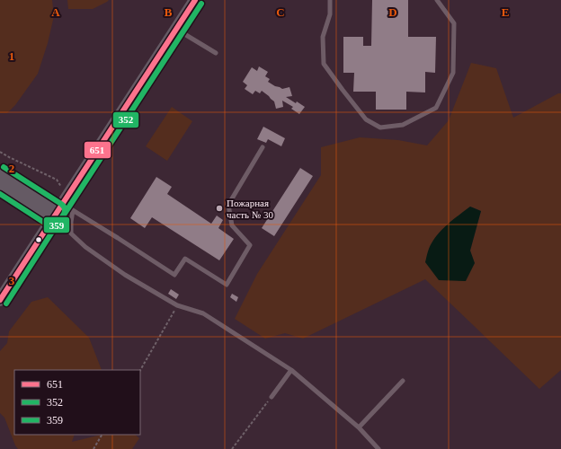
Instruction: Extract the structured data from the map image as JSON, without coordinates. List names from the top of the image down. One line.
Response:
{"places":["Пожарная часть № 30"],"lines":["transit line 651","transit line 352","transit line 359"],"legend":["651","352","359"],"grid":{"columns":["A","B","C","D","E"],"rows":["1","2","3"]}}
